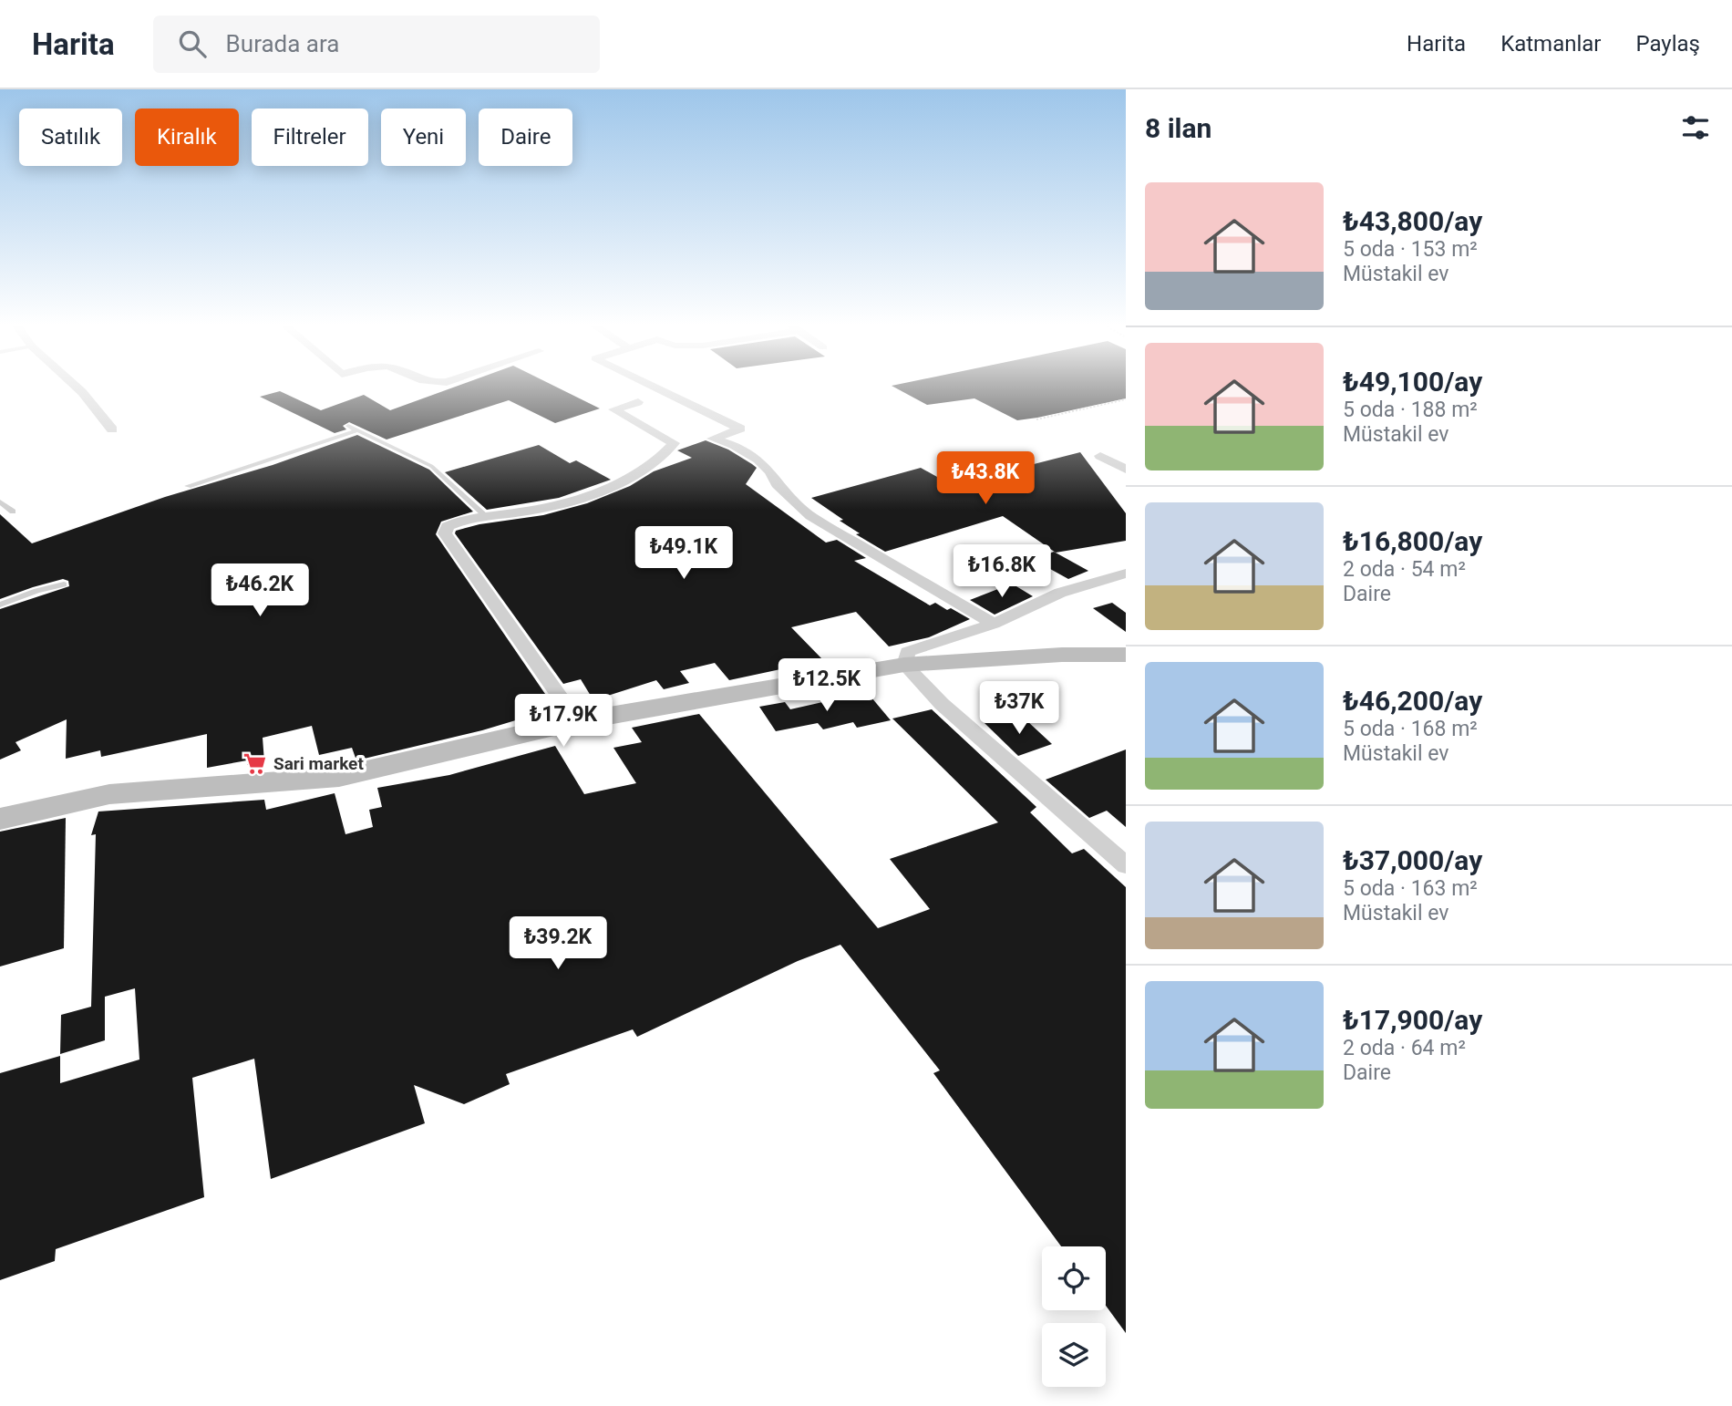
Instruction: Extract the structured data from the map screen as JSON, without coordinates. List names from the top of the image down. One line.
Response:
{"places":{"supermarket":["Sari market"]},"page":{"header":"Harita","search":"Burada ara","nav":["Harita","Katmanlar","Paylaş"],"heading":"8 ilan","chip":["Satılık","Kiralık","Filtreler","Yeni","Daire"],"list":[{"name":"₺43,800/ay","note":"5 oda · 153 m² · Müstakil ev"},{"name":"₺49,100/ay","note":"5 oda · 188 m² · Müstakil ev"},{"name":"₺16,800/ay","note":"2 oda · 54 m² · Daire"},{"name":"₺46,200/ay","note":"5 oda · 168 m² · Müstakil ev"},{"name":"₺37,000/ay","note":"5 oda · 163 m² · Müstakil ev"},{"name":"₺17,900/ay","note":"2 oda · 64 m² · Daire"}],"price":["₺43.8K","₺49.1K","₺16.8K","₺46.2K","₺12.5K","₺37K","₺17.9K","₺39.2K"]}}
